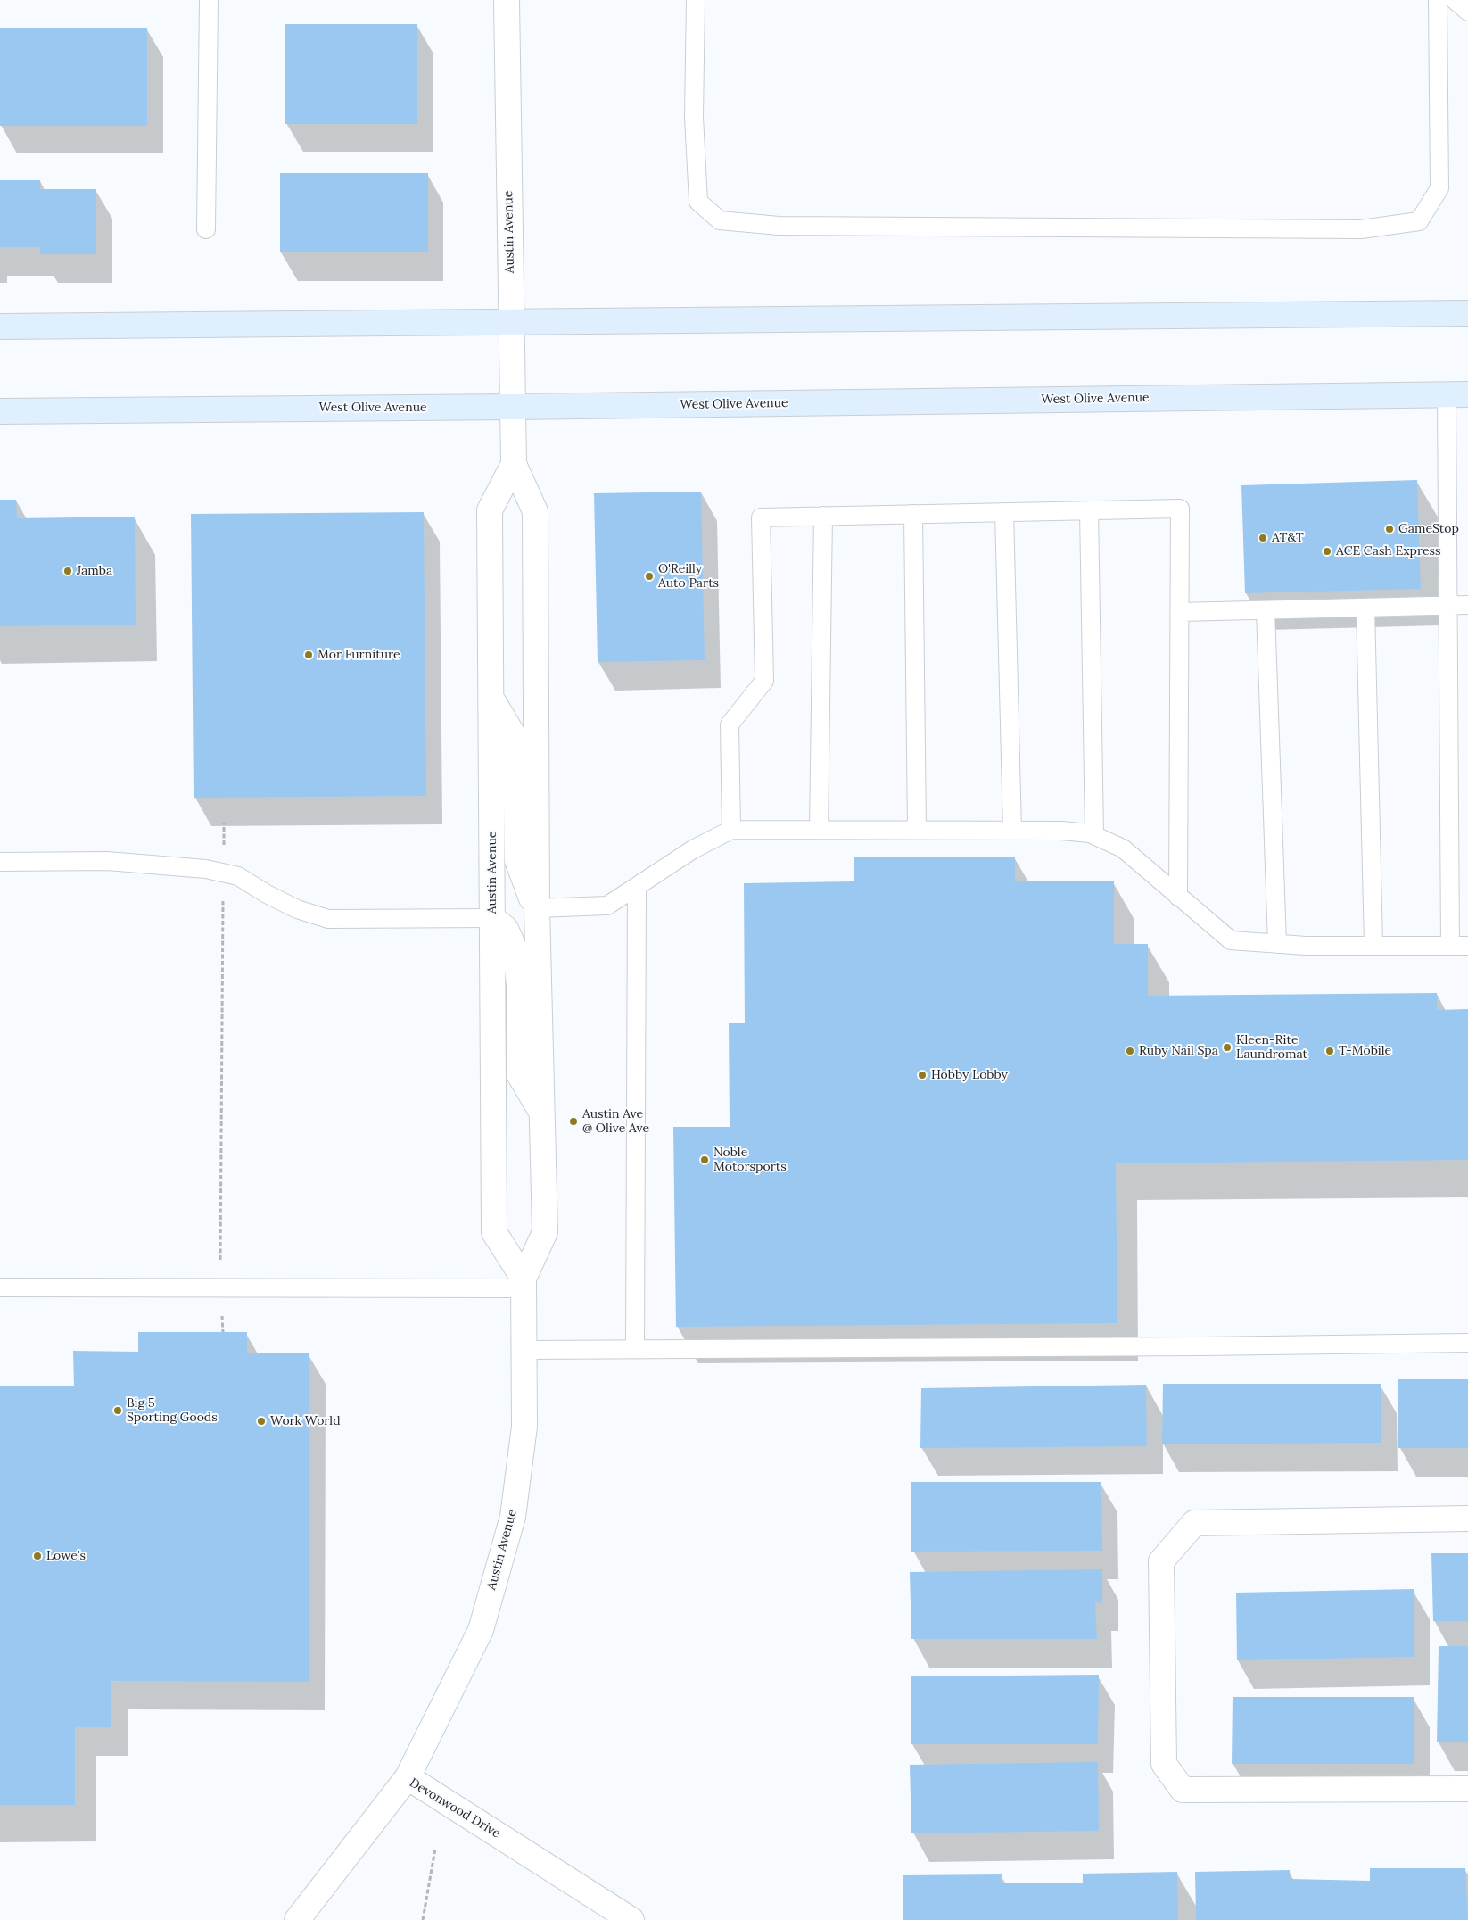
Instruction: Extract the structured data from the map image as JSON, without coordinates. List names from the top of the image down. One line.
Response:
{"streets":{"main road":["West Olive Avenue"],"street":["Austin Avenue","Devonwood Drive"]},"crossings":[["Austin Avenue","West Olive Avenue"],["Austin Avenue","Devonwood Drive"]],"places":["GameStop","AT&T","ACE Cash Express","Jamba","O'Reilly Auto Parts","Mor Furniture","Kleen-Rite Laundromat","Ruby Nail Spa","T-Mobile","Hobby Lobby","Austin Ave @ Olive Ave","Noble Motorsports","Big 5 Sporting Goods","Work World","Lowe's"]}
